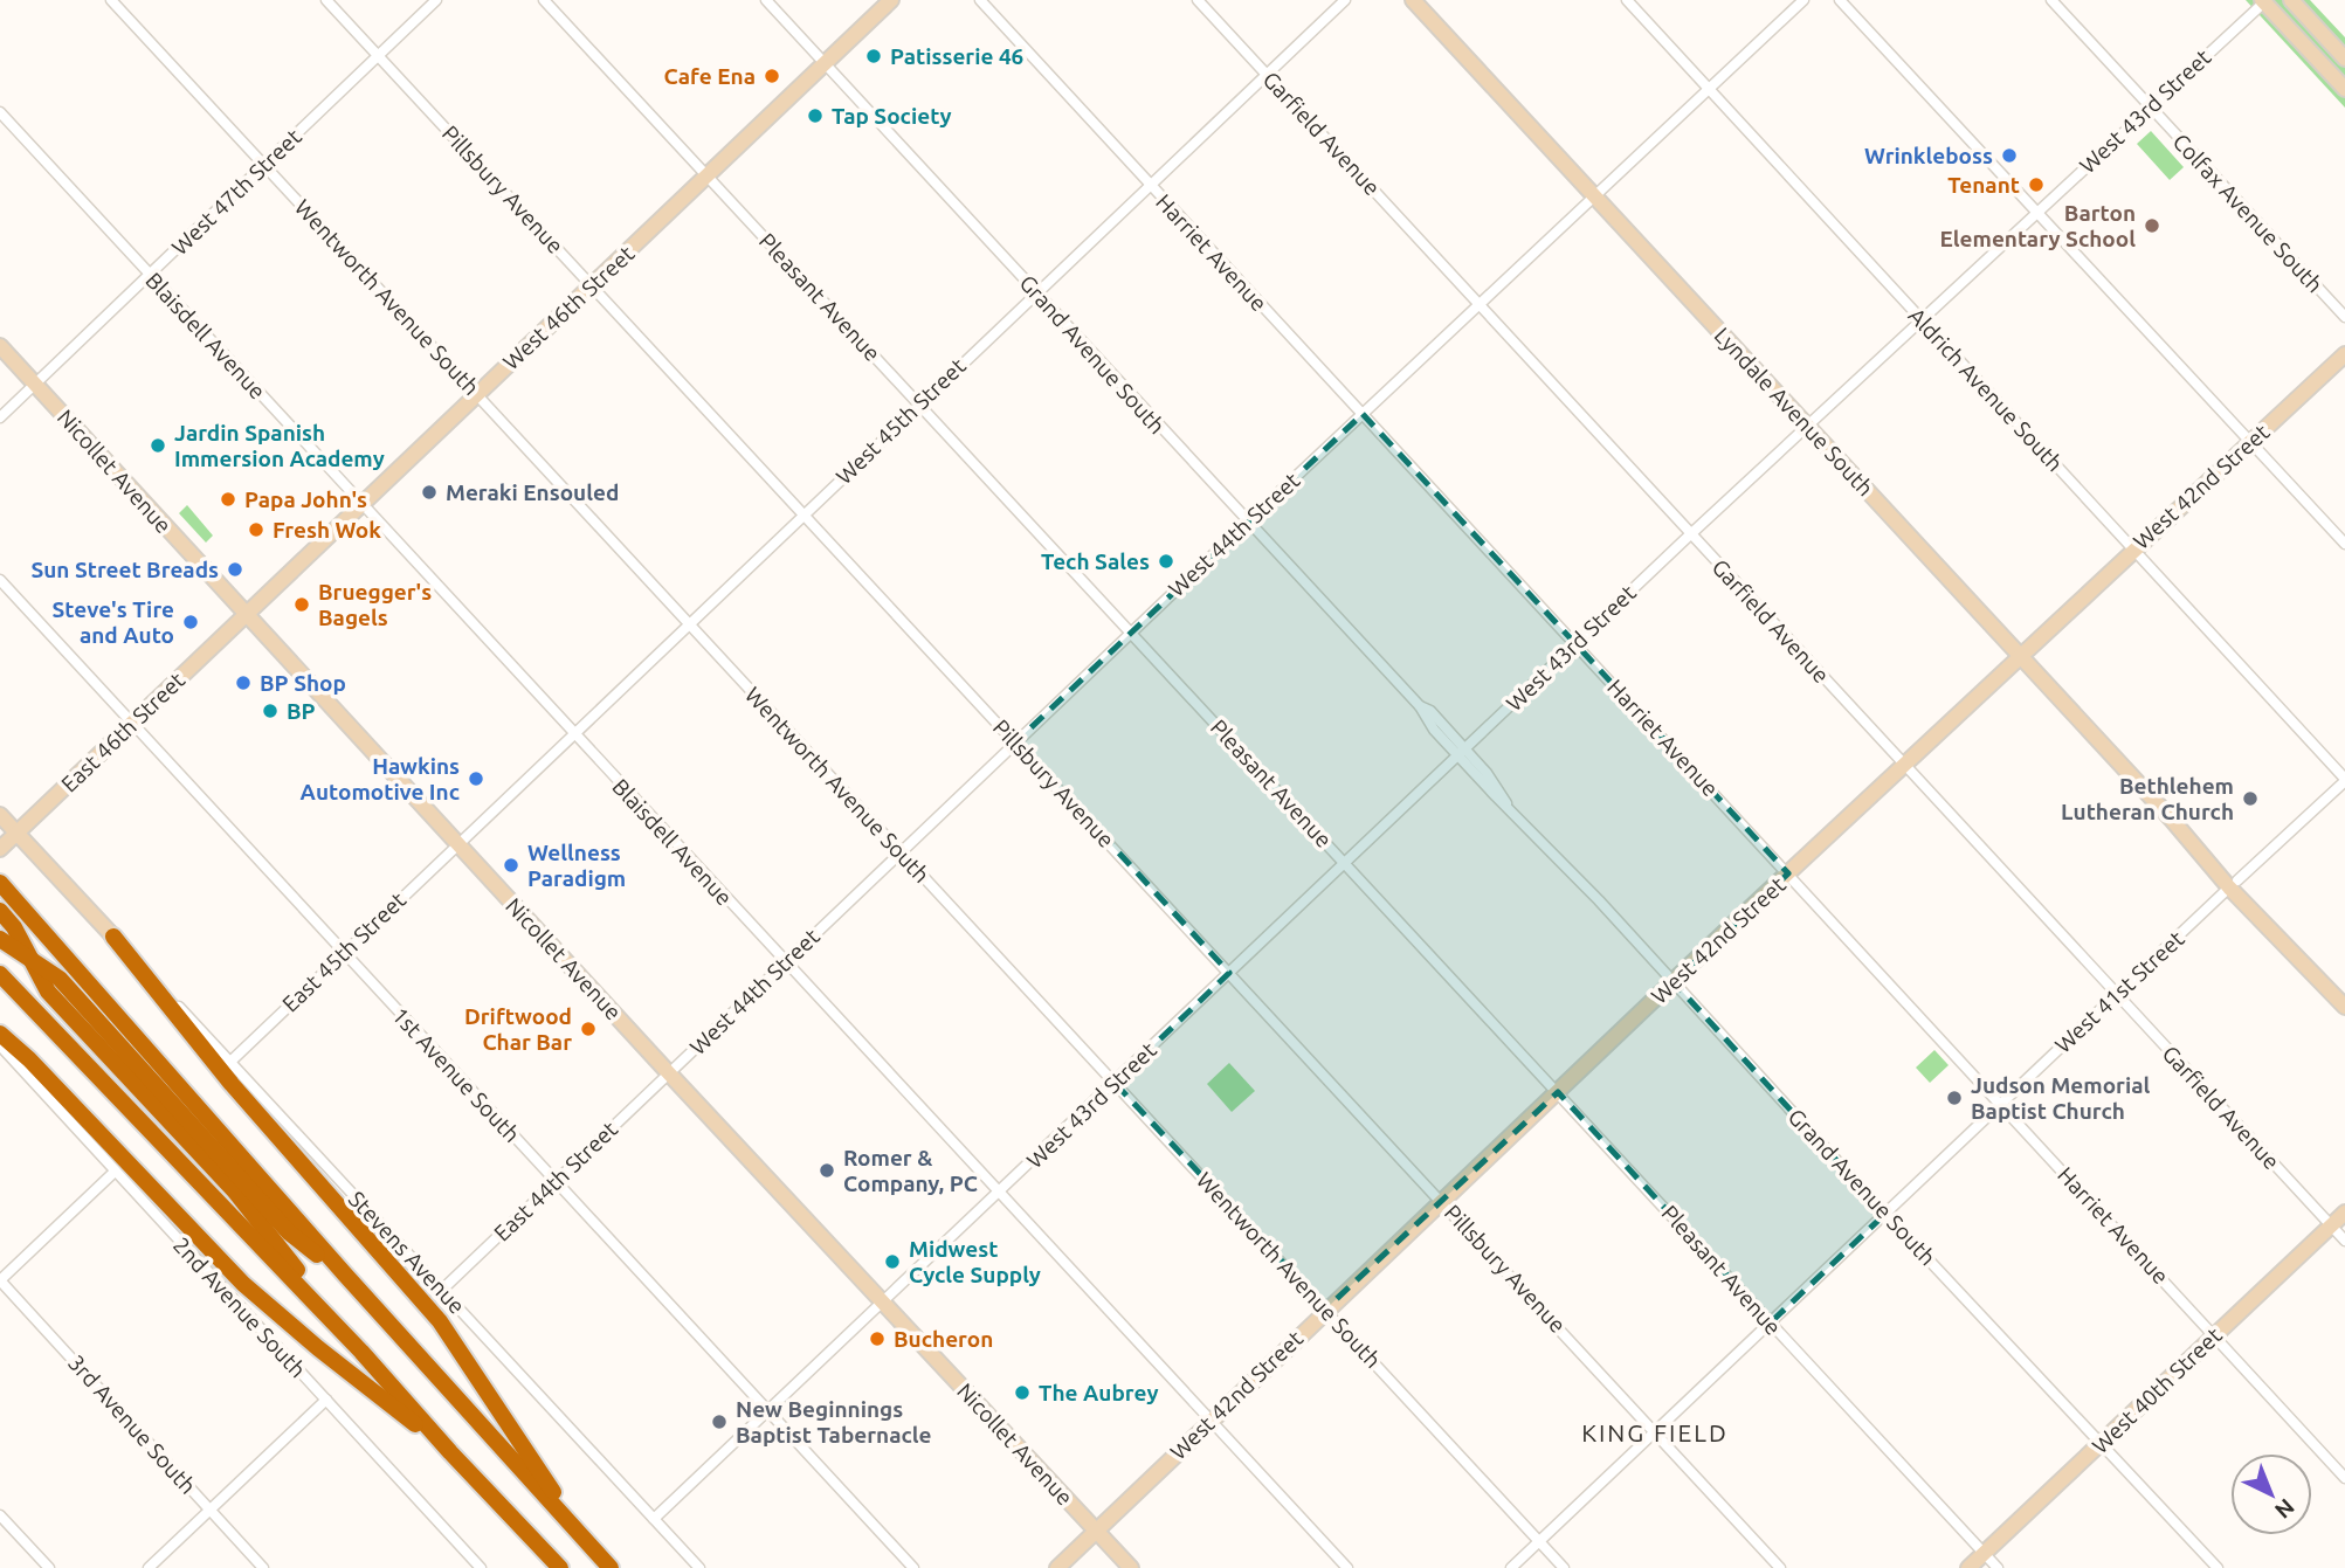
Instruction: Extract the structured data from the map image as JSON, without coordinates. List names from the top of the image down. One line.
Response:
{"streets":{"main road":["West 46th Street","Lyndale Avenue South","Nicollet Avenue","West 42nd Street","East 46th Street","West 40th Street"],"street":["West 43rd Street","Garfield Avenue","Pillsbury Avenue","West 47th Street","Colfax Avenue South","Harriet Avenue","Wentworth Avenue South","Pleasant Avenue","Blaisdell Avenue","Grand Avenue South","Aldrich Avenue South","West 45th Street","West 44th Street","East 45th Street","West 41st Street","1st Avenue South","East 44th Street","Stevens Avenue","2nd Avenue South","3rd Avenue South"]},"crossings":[["West 43rd Street","Garfield Avenue"],["West 43rd Street","Pillsbury Avenue"],["West 43rd Street","Colfax Avenue South"],["West 43rd Street","Harriet Avenue"],["West 43rd Street","Wentworth Avenue South"],["West 43rd Street","Pleasant Avenue"],["West 43rd Street","Blaisdell Avenue"],["West 43rd Street","Grand Avenue South"],["West 43rd Street","Aldrich Avenue South"],["West 43rd Street","Lyndale Avenue South"],["West 43rd Street","Nicollet Avenue"],["West 43rd Street","1st Avenue South"],["West 43rd Street","Stevens Avenue"],["Garfield Avenue","West 45th Street"],["Garfield Avenue","West 42nd Street"],["Garfield Avenue","West 44th Street"],["Garfield Avenue","West 41st Street"],["Garfield Avenue","West 40th Street"],["Pillsbury Avenue","West 47th Street"],["Pillsbury Avenue","West 46th Street"],["Pillsbury Avenue","West 45th Street"],["Pillsbury Avenue","West 42nd Street"],["Pillsbury Avenue","West 44th Street"],["Pillsbury Avenue","West 41st Street"],["West 47th Street","Wentworth Avenue South"],["West 47th Street","Blaisdell Avenue"],["West 47th Street","Nicollet Avenue"],["Harriet Avenue","West 45th Street"],["Harriet Avenue","West 42nd Street"],["Harriet Avenue","West 44th Street"],["Harriet Avenue","West 41st Street"],["Harriet Avenue","West 40th Street"],["Wentworth Avenue South","West 46th Street"],["Wentworth Avenue South","West 45th Street"],["Wentworth Avenue South","West 42nd Street"],["Wentworth Avenue South","West 44th Street"],["Wentworth Avenue South","West 41st Street"],["Pleasant Avenue","West 46th Street"],["Pleasant Avenue","West 45th Street"],["Pleasant Avenue","West 42nd Street"],["Pleasant Avenue","West 44th Street"],["Pleasant Avenue","West 41st Street"],["Pleasant Avenue","West 40th Street"],["West 46th Street","Blaisdell Avenue"],["West 46th Street","Grand Avenue South"],["West 46th Street","Nicollet Avenue"],["West 46th Street","East 46th Street"],["Blaisdell Avenue","West 45th Street"],["Blaisdell Avenue","West 42nd Street"],["Blaisdell Avenue","West 44th Street"],["Grand Avenue South","West 45th Street"],["Grand Avenue South","West 42nd Street"],["Grand Avenue South","West 44th Street"],["Grand Avenue South","West 41st Street"],["Grand Avenue South","West 40th Street"],["Aldrich Avenue South","West 42nd Street"],["Aldrich Avenue South","West 44th Street"],["Aldrich Avenue South","West 41st Street"],["Lyndale Avenue South","West 42nd Street"],["Lyndale Avenue South","West 44th Street"],["Lyndale Avenue South","West 41st Street"],["West 45th Street","Nicollet Avenue"],["West 45th Street","East 45th Street"],["Nicollet Avenue","West 42nd Street"],["Nicollet Avenue","West 44th Street"],["Nicollet Avenue","East 46th Street"],["Nicollet Avenue","East 45th Street"],["Nicollet Avenue","East 44th Street"],["West 44th Street","East 44th Street"],["East 46th Street","1st Avenue South"],["East 45th Street","1st Avenue South"],["East 45th Street","Stevens Avenue"],["1st Avenue South","East 44th Street"],["East 44th Street","Stevens Avenue"]],"districts":["KING FIELD"],"places":["Patisserie 46","Cafe Ena","Tap Society","Wrinkleboss","Tenant","Barton Elementary School","Jardin Spanish Immersion Academy","Meraki Ensouled","Papa John's","Fresh Wok","Tech Sales","Sun Street Breads","Bruegger's Bagels","Steve's Tire and Auto","BP Shop","BP","Hawkins Automotive Inc","Bethlehem Lutheran Church","Wellness Paradigm","Driftwood Char Bar","Judson Memorial Baptist Church","Romer & Company, PC","Midwest Cycle Supply","Bucheron","The Aubrey","New Beginnings Baptist Tabernacle"],"north":"bottom right"}
